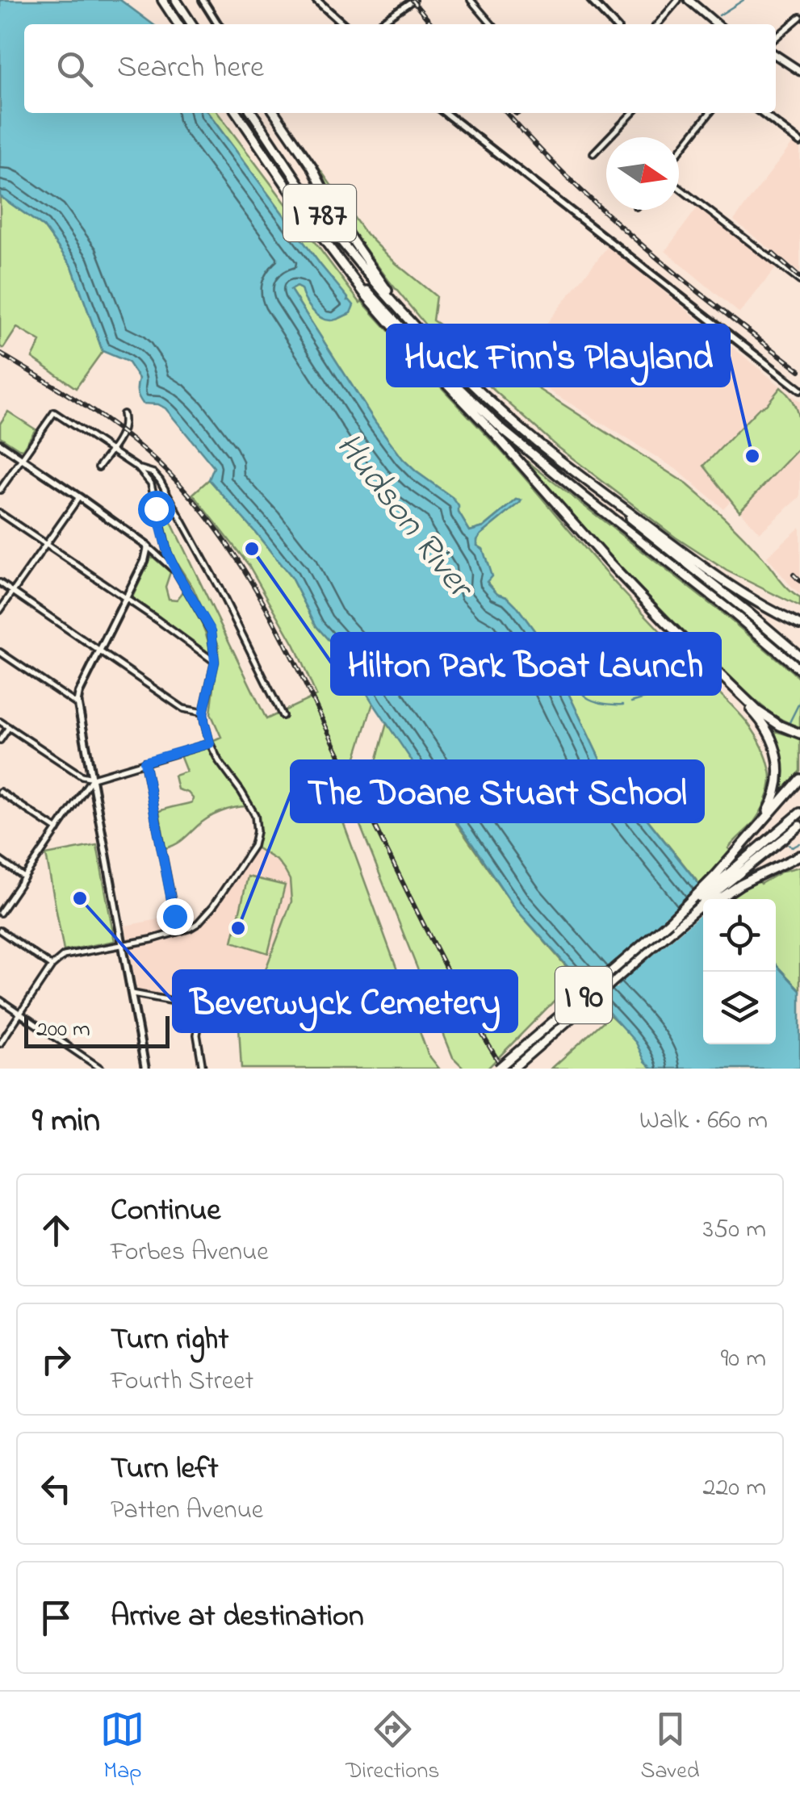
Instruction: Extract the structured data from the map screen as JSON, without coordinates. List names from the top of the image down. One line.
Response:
{"streets":{"highway":["I 787","I 90"]},"water":["Hudson River"],"places":["Huck Finn's Playland","Hilton Park Boat Launch","Beverwyck Cemetery","The Doane Stuart School"],"scale_bar":"200 m","north":"right","page":{"search":"Search here","scale":"200 m","heading":["9 min","Walk · 660 m"],"list":[["Continue","Forbes Avenue","350 m"],["Turn right","Fourth Street","90 m"],["Turn left","Patten Avenue","220 m"],"Arrive at destination"],"nav":["Map","Directions","Saved"]}}
